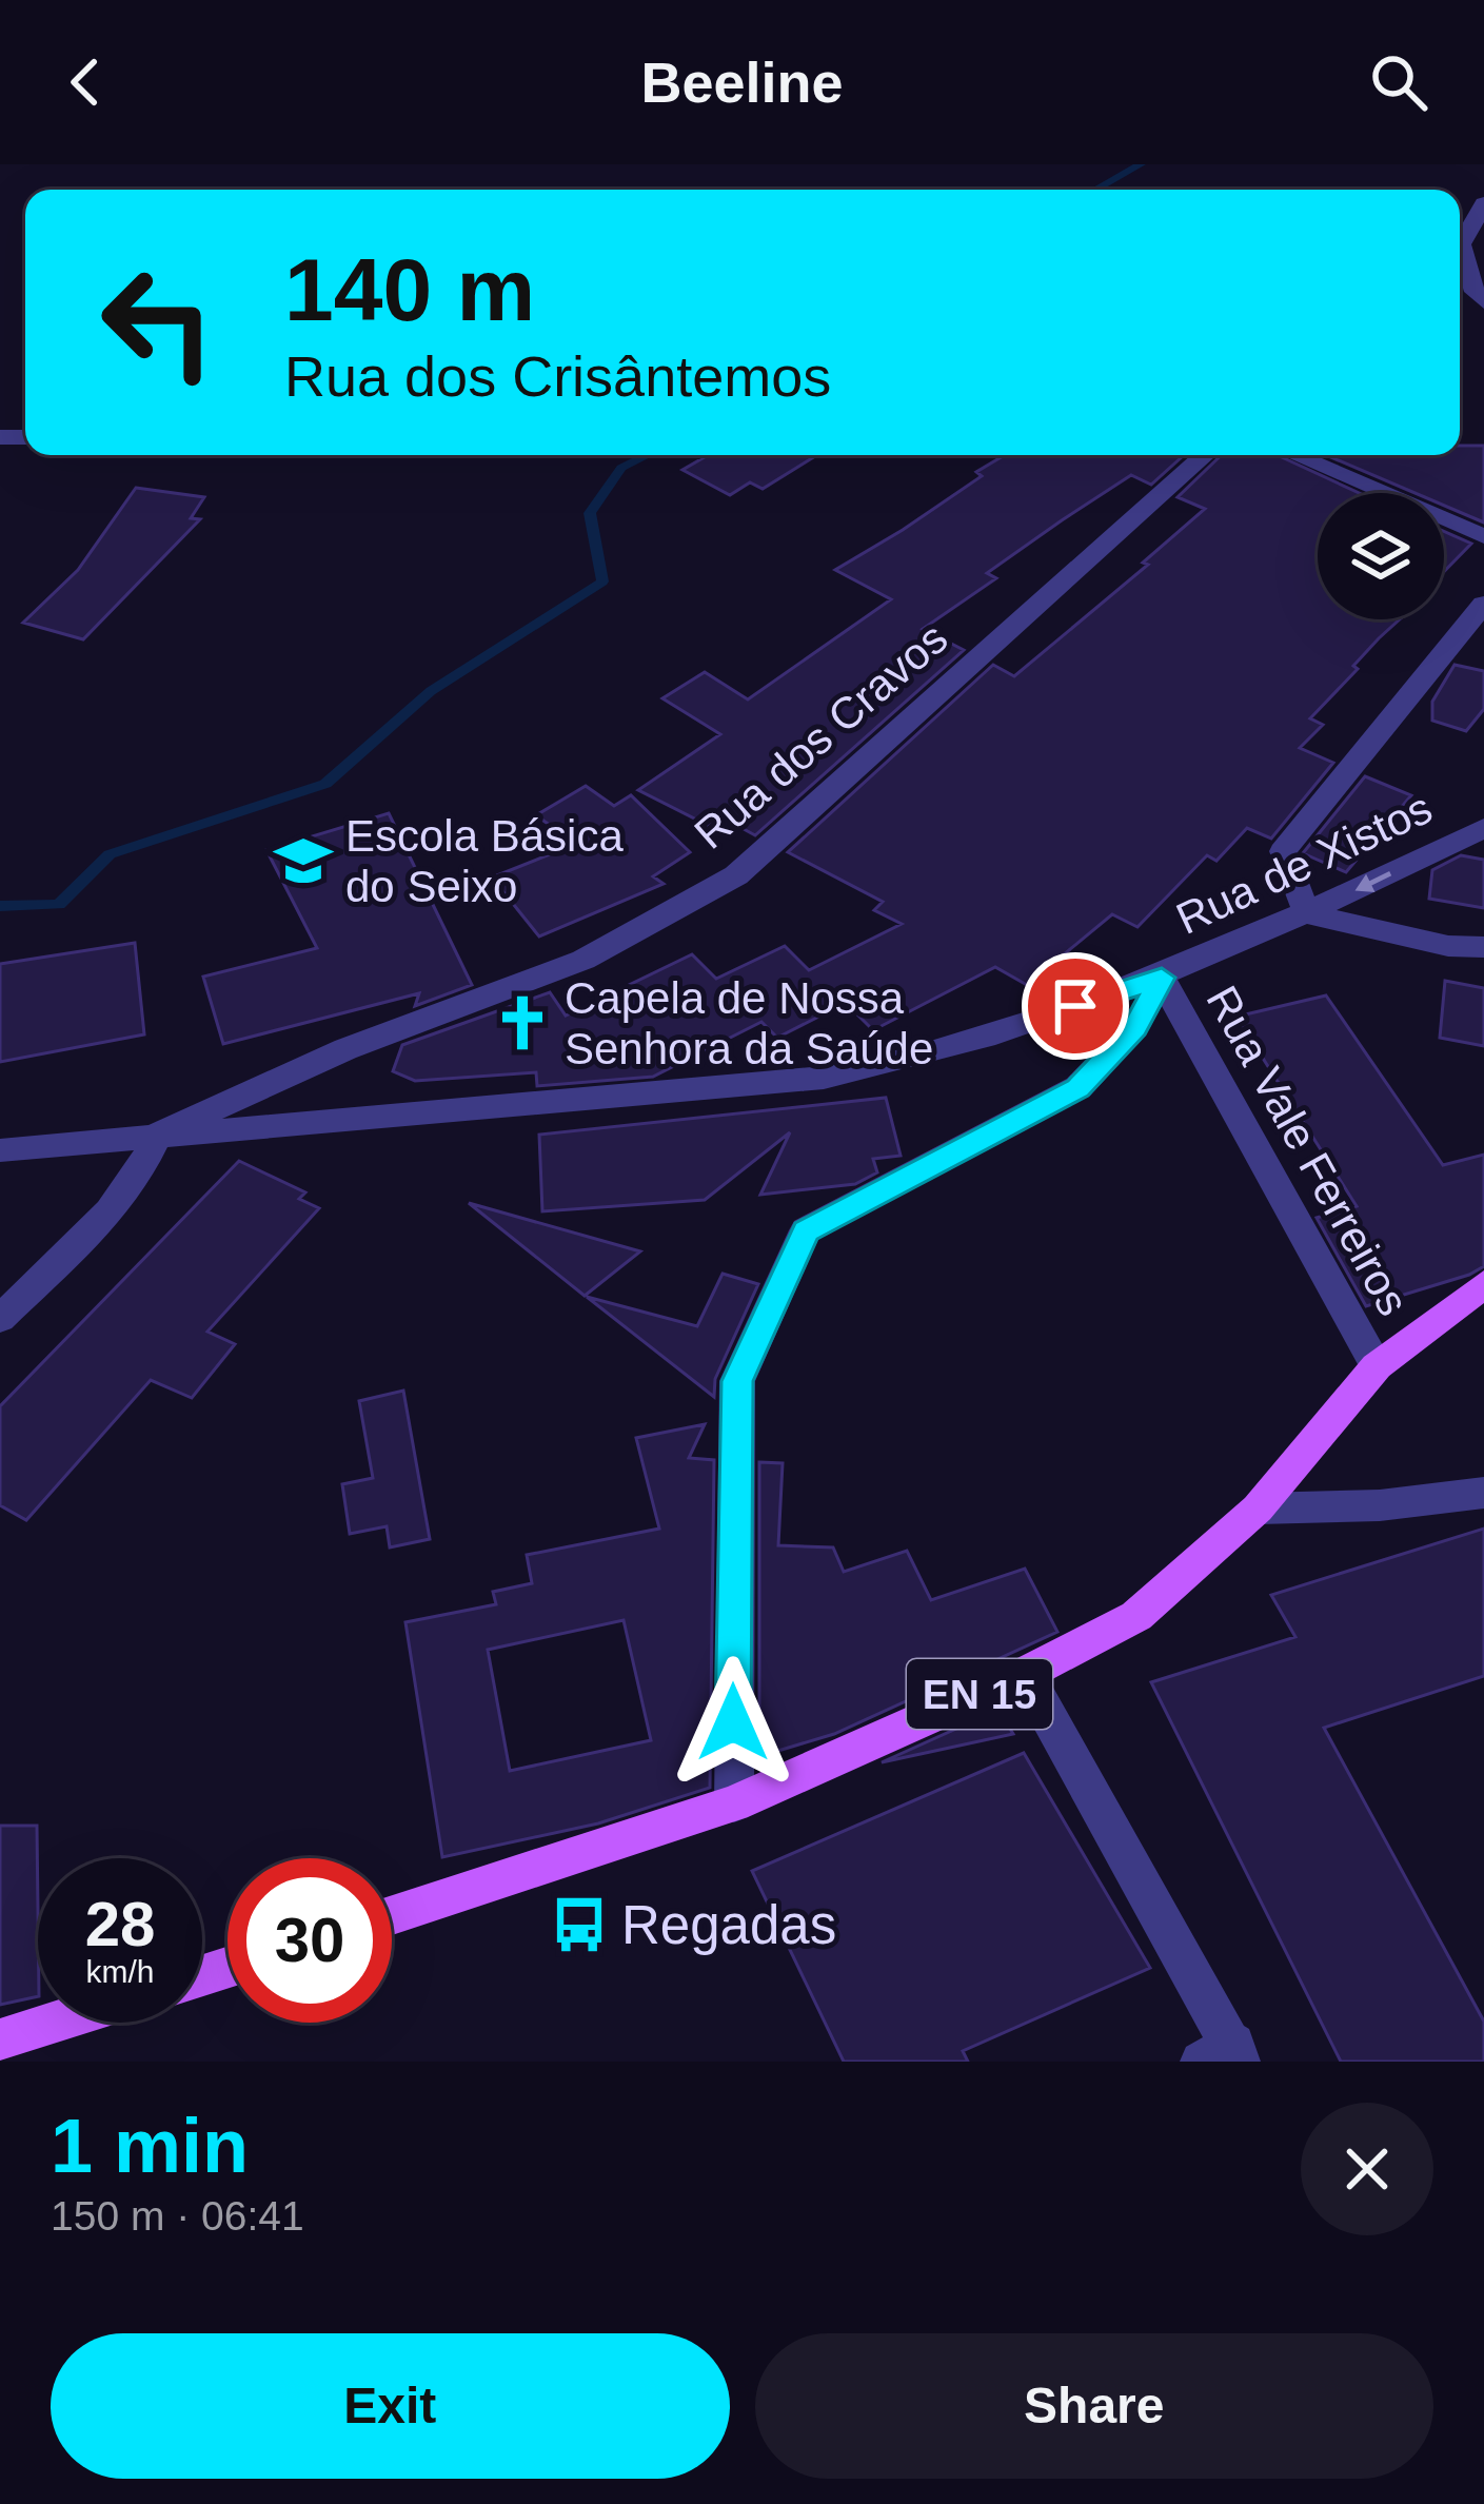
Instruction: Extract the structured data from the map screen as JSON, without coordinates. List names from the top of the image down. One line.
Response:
{"streets":{"main road":["EN 15"],"street":["Rua dos Cravos","Rua de Xistos","Rua Vale Ferreiros"]},"crossings":[["Rua dos Cravos","Rua de Xistos"],["Rua de Xistos","Rua Vale Ferreiros"],["Rua Vale Ferreiros","EN 15"]],"places":{"school or university":["Escola Básica do Seixo"],"church":["Capela de Nossa Senhora da Saúde"],"bus stop":["Regadas"]},"page":{"header":"Beeline","turn":["140 m","Rua dos Crisântemos"],"speed":"28 km/h","limit":"30","heading":["1 min","150 m · 06:41"],"buttons":["Exit","Share"]}}
